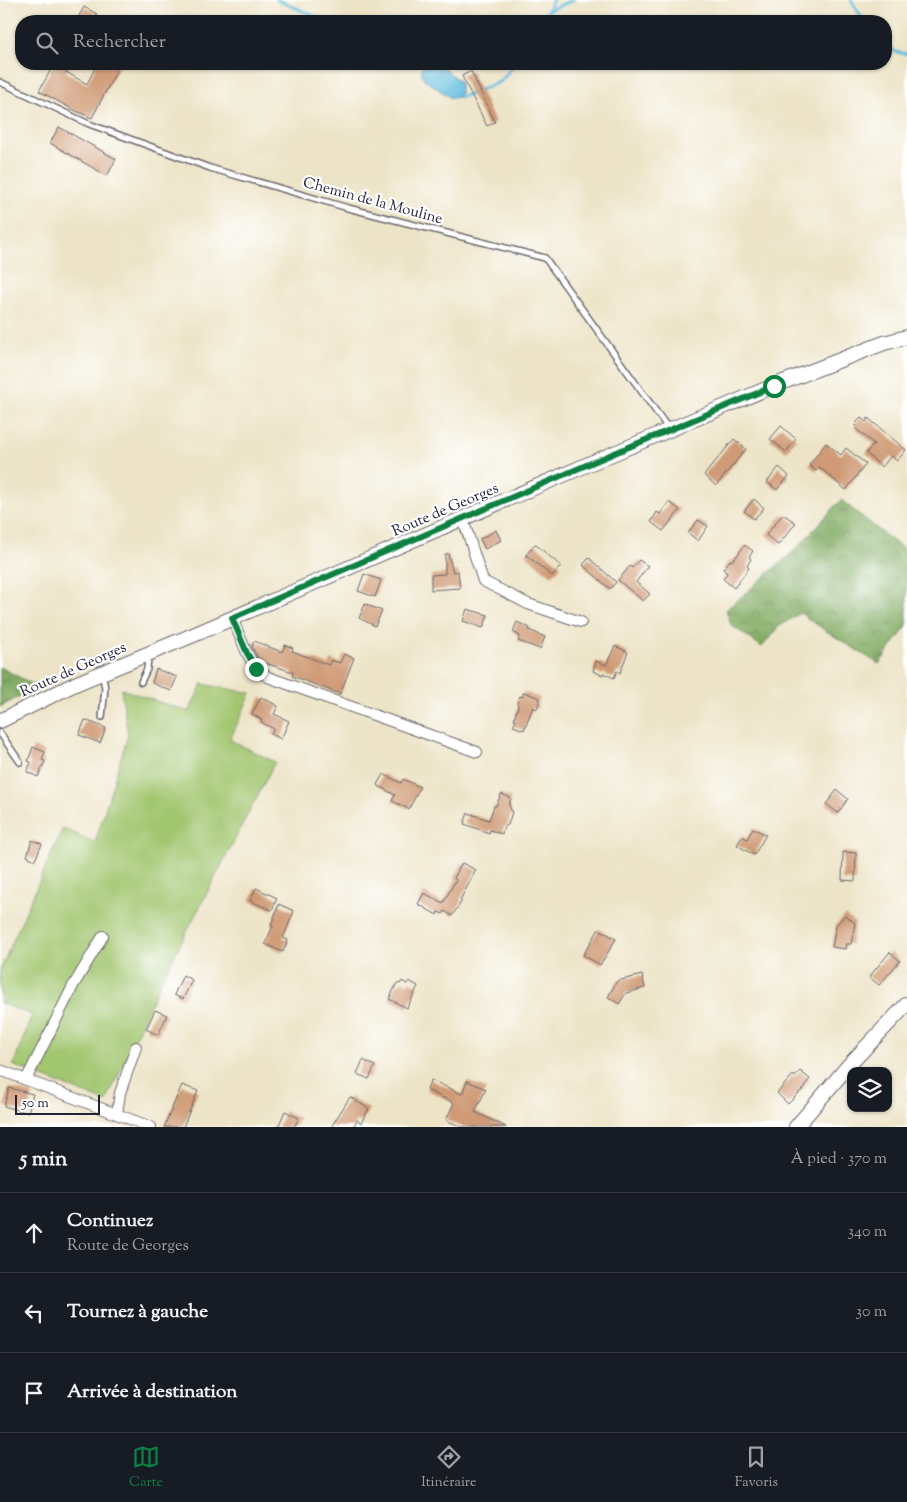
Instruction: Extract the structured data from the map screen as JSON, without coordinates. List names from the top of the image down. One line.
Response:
{"streets":{"street":["Route de Georges"],"lane":["Chemin de la Mouline"]},"crossings":[["Chemin de la Mouline","Route de Georges"]],"scale_bar":"50 m","page":{"search":"Rechercher","scale":"50 m","heading":["5 min","À pied · 370 m"],"list":[["Continuez","Route de Georges","340 m"],["Tournez à gauche","30 m"],"Arrivée à destination"],"nav":["Carte","Itinéraire","Favoris"]}}
